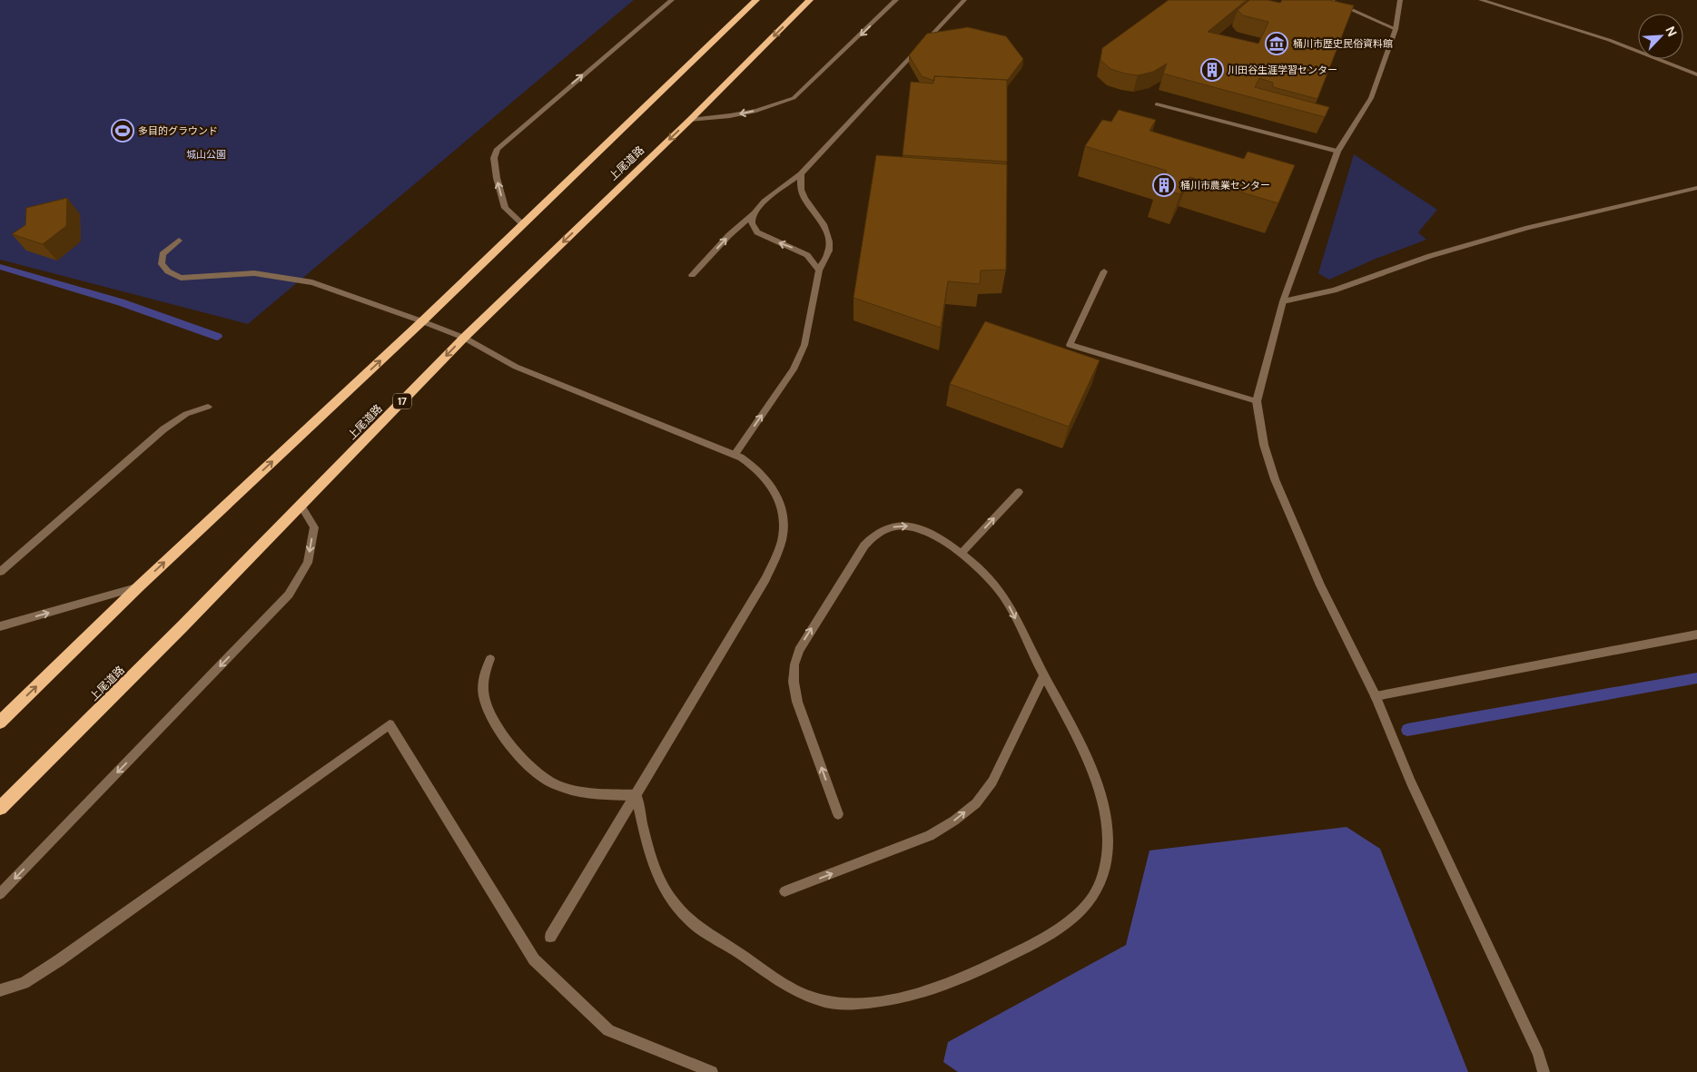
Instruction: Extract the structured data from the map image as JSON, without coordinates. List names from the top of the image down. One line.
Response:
{"streets":{"highway":["上尾道路","17"]},"parks":["城山公園"],"places":{"museum":["桶川市歴史民俗資料館"],"building":["川田谷生涯学習センター","桶川市農業センター"],"sports":["多目的グラウンド"]},"north":"top right"}
